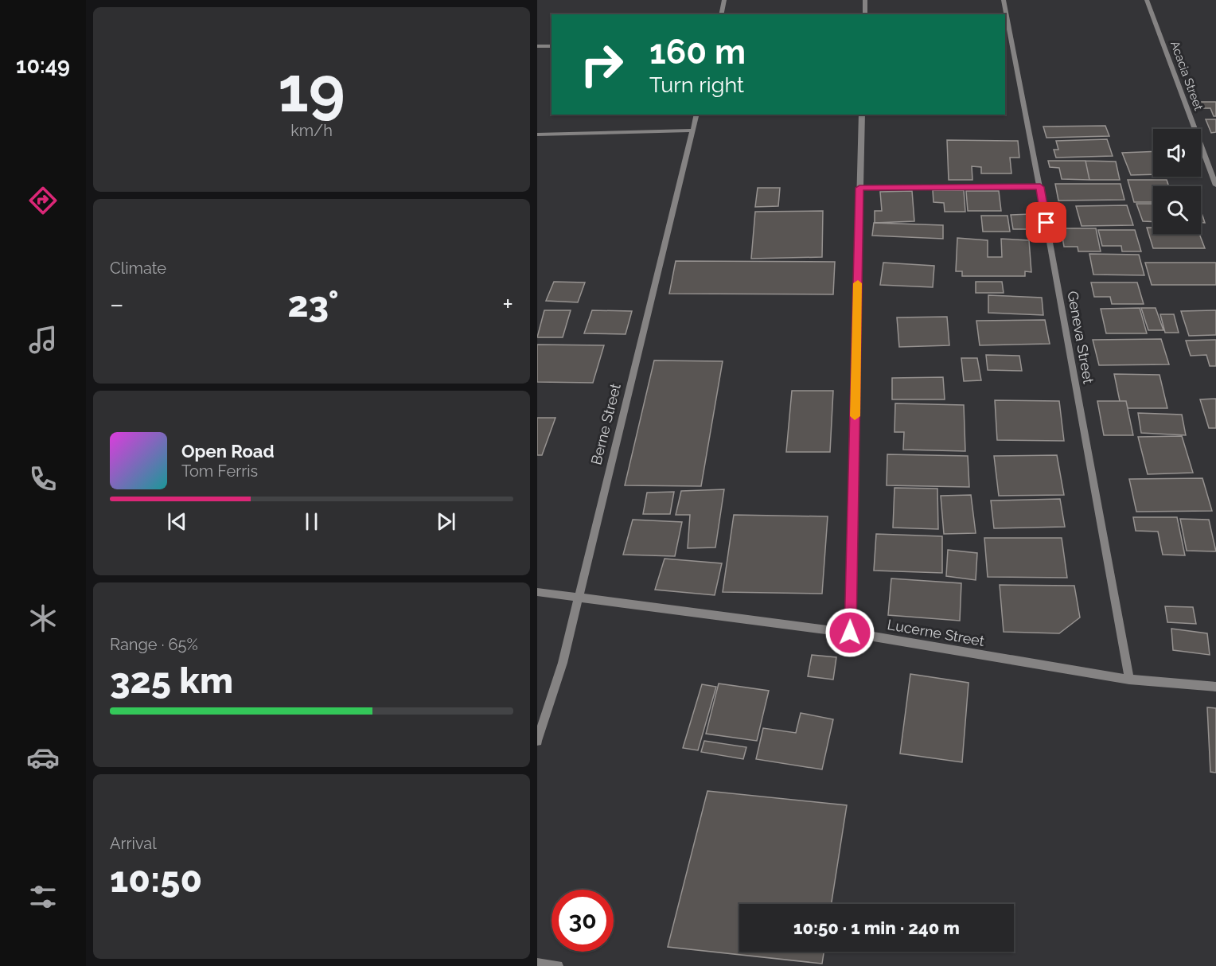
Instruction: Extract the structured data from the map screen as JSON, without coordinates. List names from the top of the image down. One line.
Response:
{"streets":{"street":["Acacia Street","Geneva Street","Berne Street","Lucerne Street"]},"crossings":[["Geneva Street","Lucerne Street"],["Berne Street","Lucerne Street"]],"page":{"tabs":"10:49","tile":[["19","km/h"],"Climate",["Range · 65%","325 km"],["Arrival","10:50"]],"turn":["160 m","Turn right"],"heat":["−","23°","+"],"song":["Open Road","Tom Ferris"],"limit":"30","trip":"10:50 · 1 min · 240 m"}}
